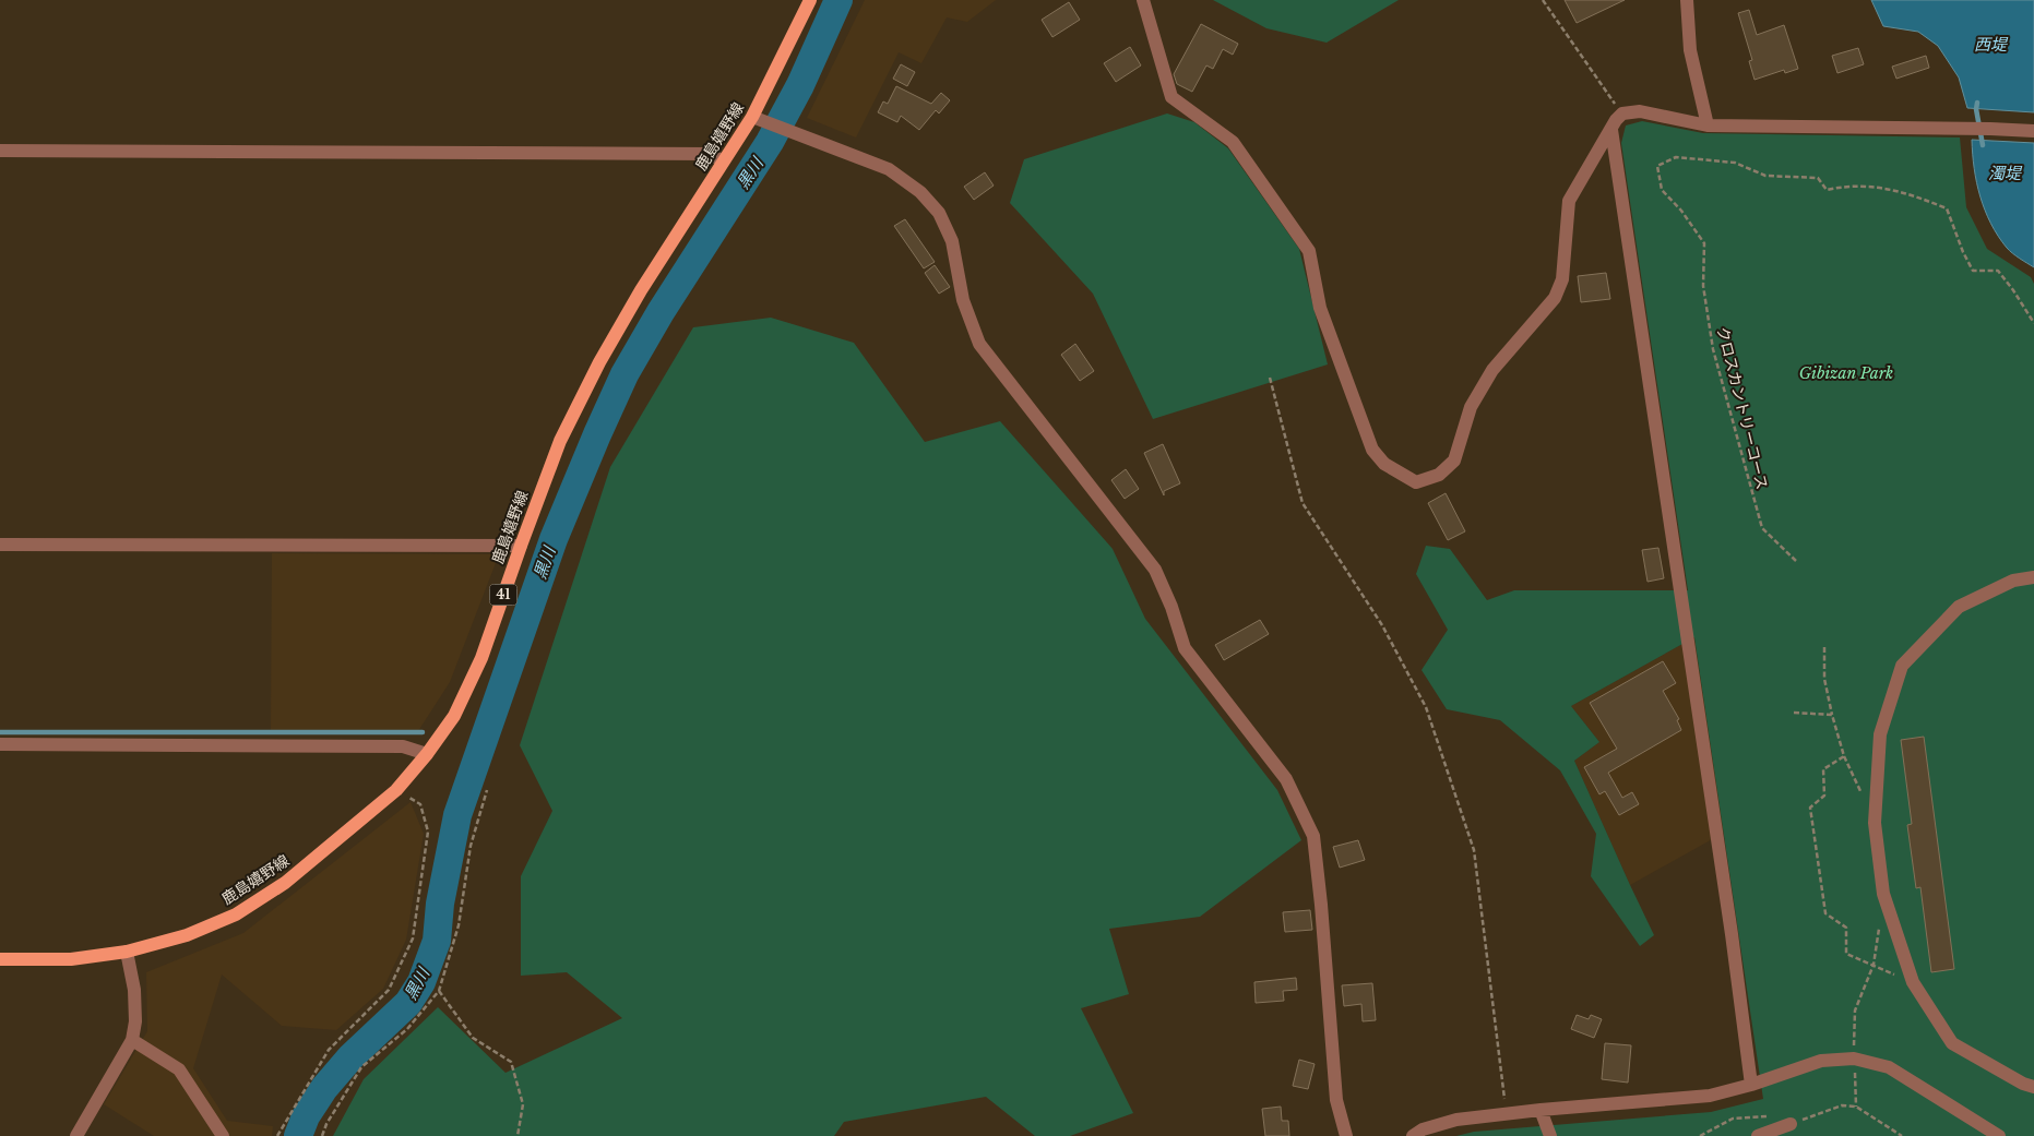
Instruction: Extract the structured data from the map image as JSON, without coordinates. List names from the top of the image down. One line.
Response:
{"streets":{"main road":["鹿島嬉野線","41"],"path":["クロスカントリーコース"]},"water":["西堤","黒川","濁堤"],"parks":["Gibizan Park"]}
